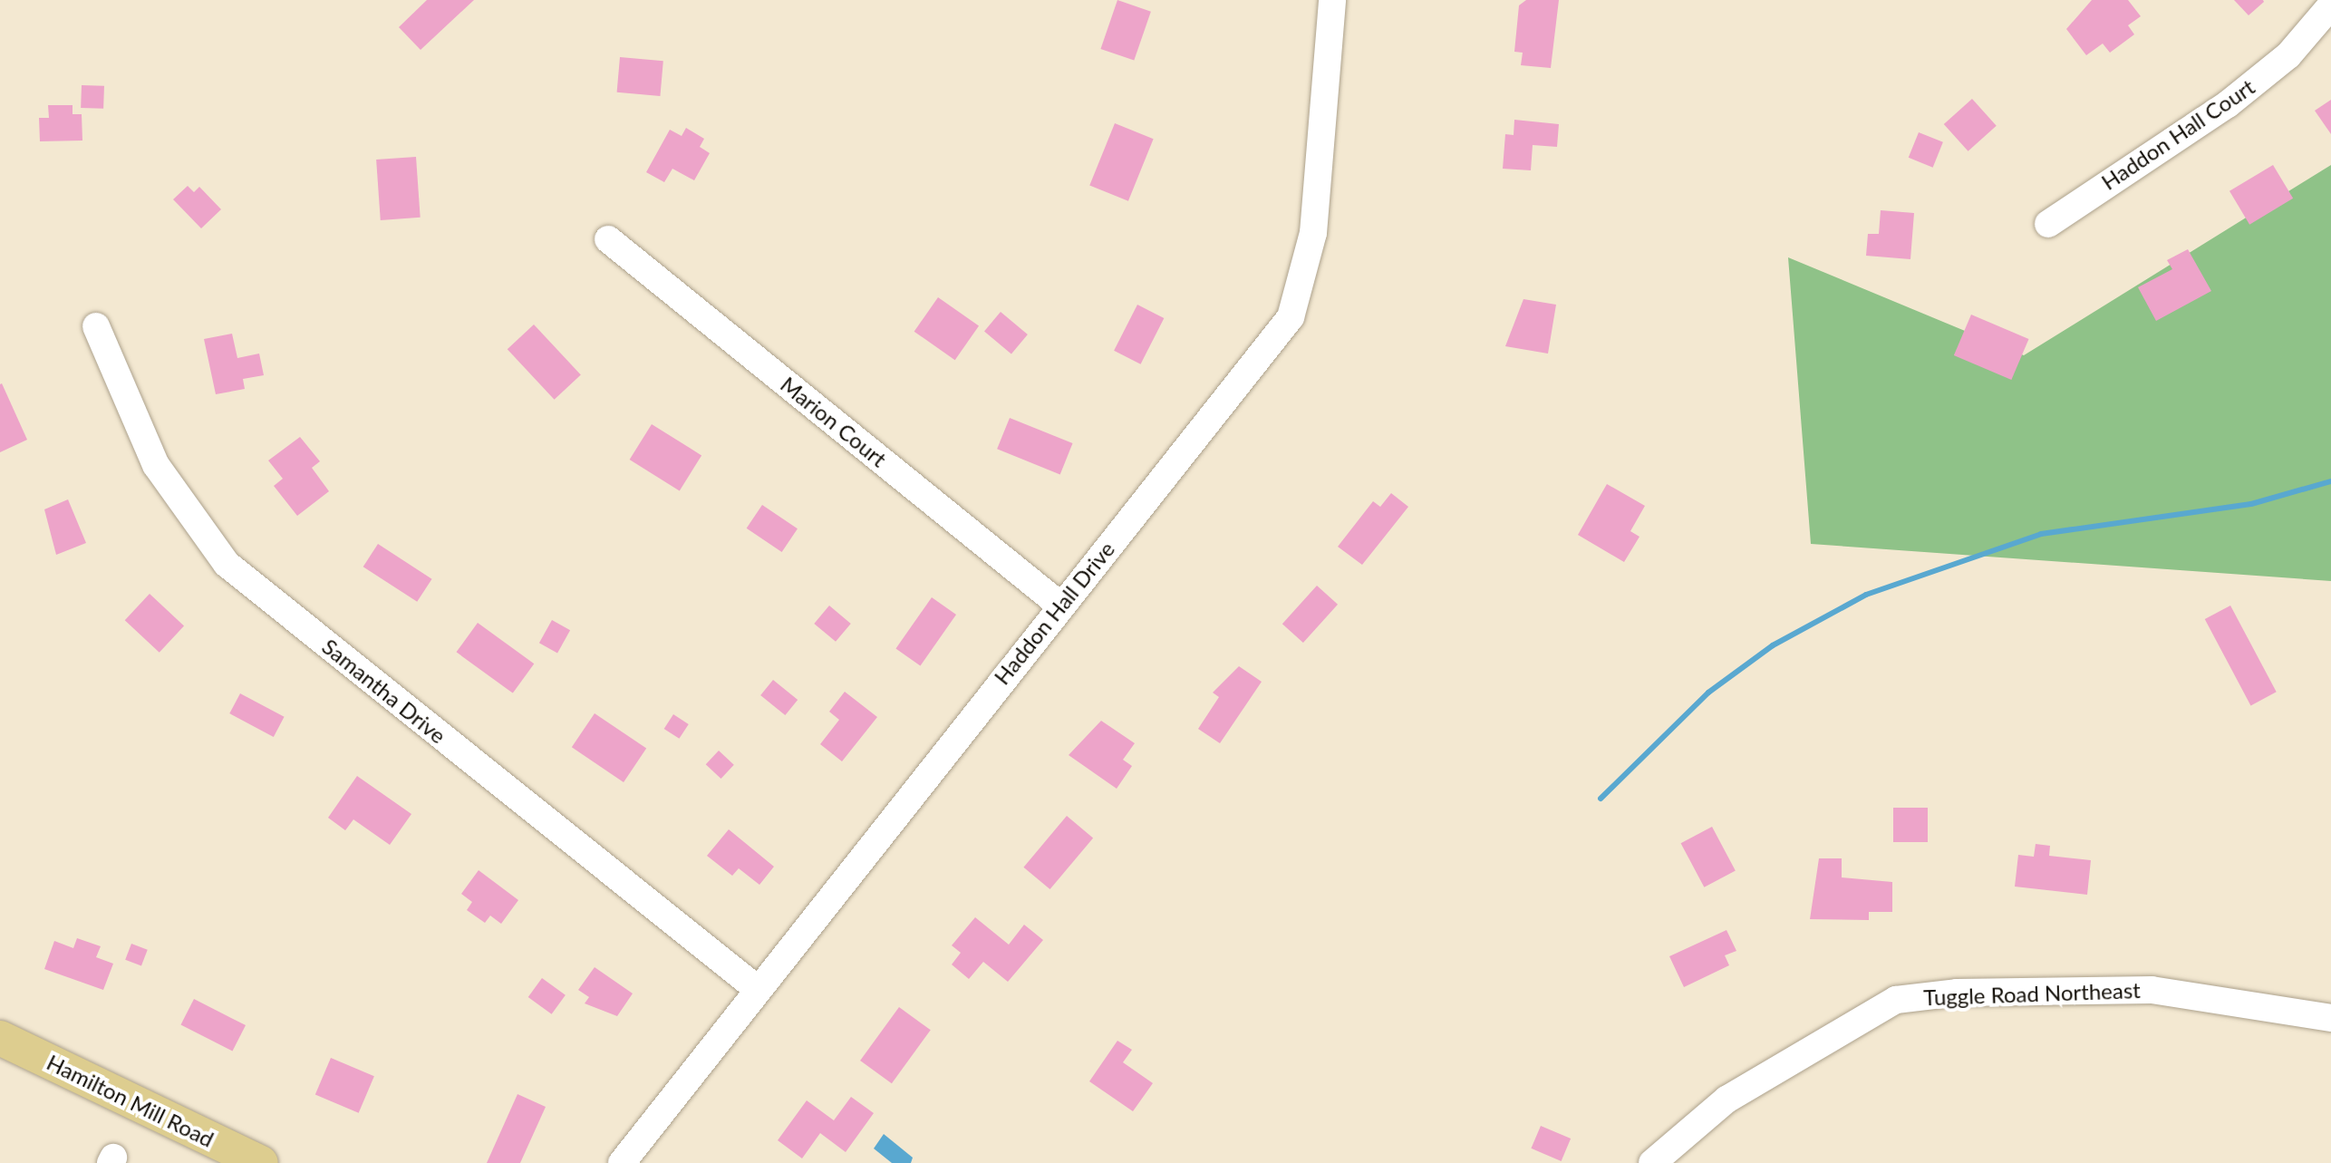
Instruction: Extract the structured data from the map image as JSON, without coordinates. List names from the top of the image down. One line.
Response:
{"streets":{"main road":["Hamilton Mill Road"],"street":["Haddon Hall Court","Marion Court","Haddon Hall Drive","Samantha Drive","Tuggle Road Northeast"]},"crossings":[["Marion Court","Haddon Hall Drive"],["Haddon Hall Drive","Samantha Drive"]]}
